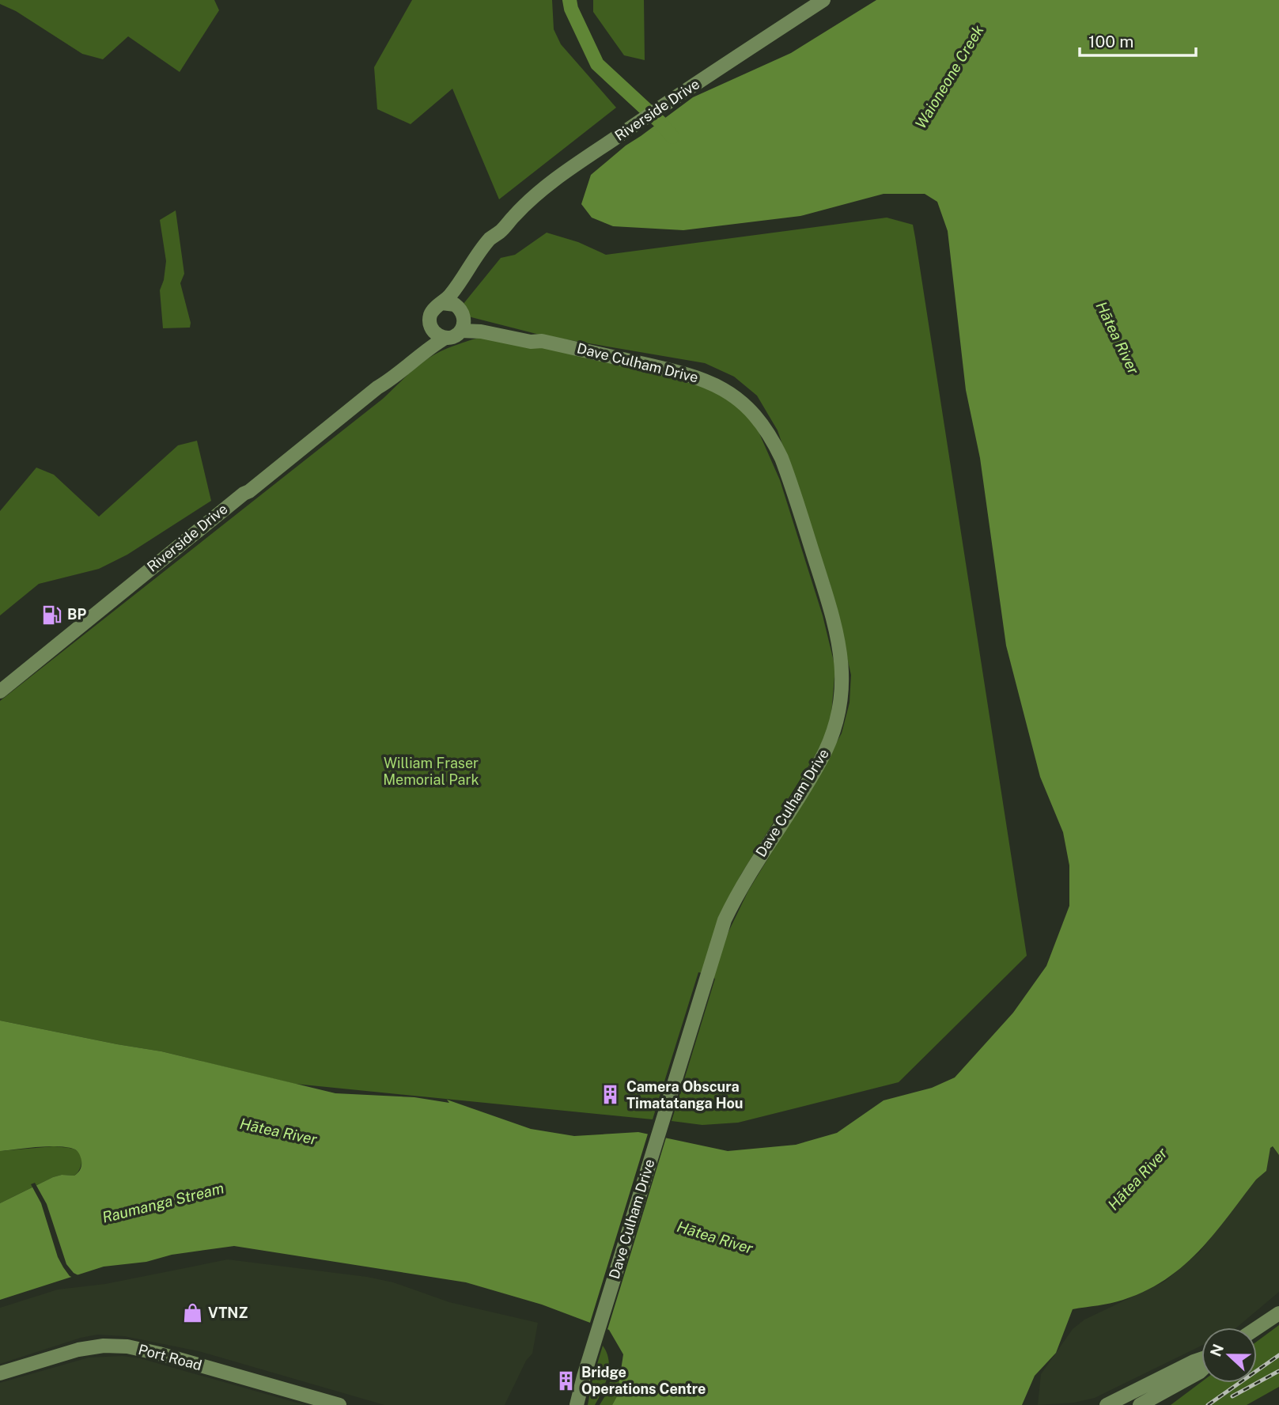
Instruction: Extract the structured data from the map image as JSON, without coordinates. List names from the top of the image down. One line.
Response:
{"streets":{"main road":["Riverside Drive","Dave Culham Drive","Port Road"]},"crossings":[["Riverside Drive","Dave Culham Drive"]],"water":["Waioneone Creek","Hātea River","Raumanga Stream"],"parks":["William Fraser Memorial Park"],"places":{"fuel station":["BP"],"building":["Camera Obscura Timatatanga Hou","Bridge Operations Centre"],"shop":["VTNZ"]},"scale_bar":"100 m","north":"left"}
